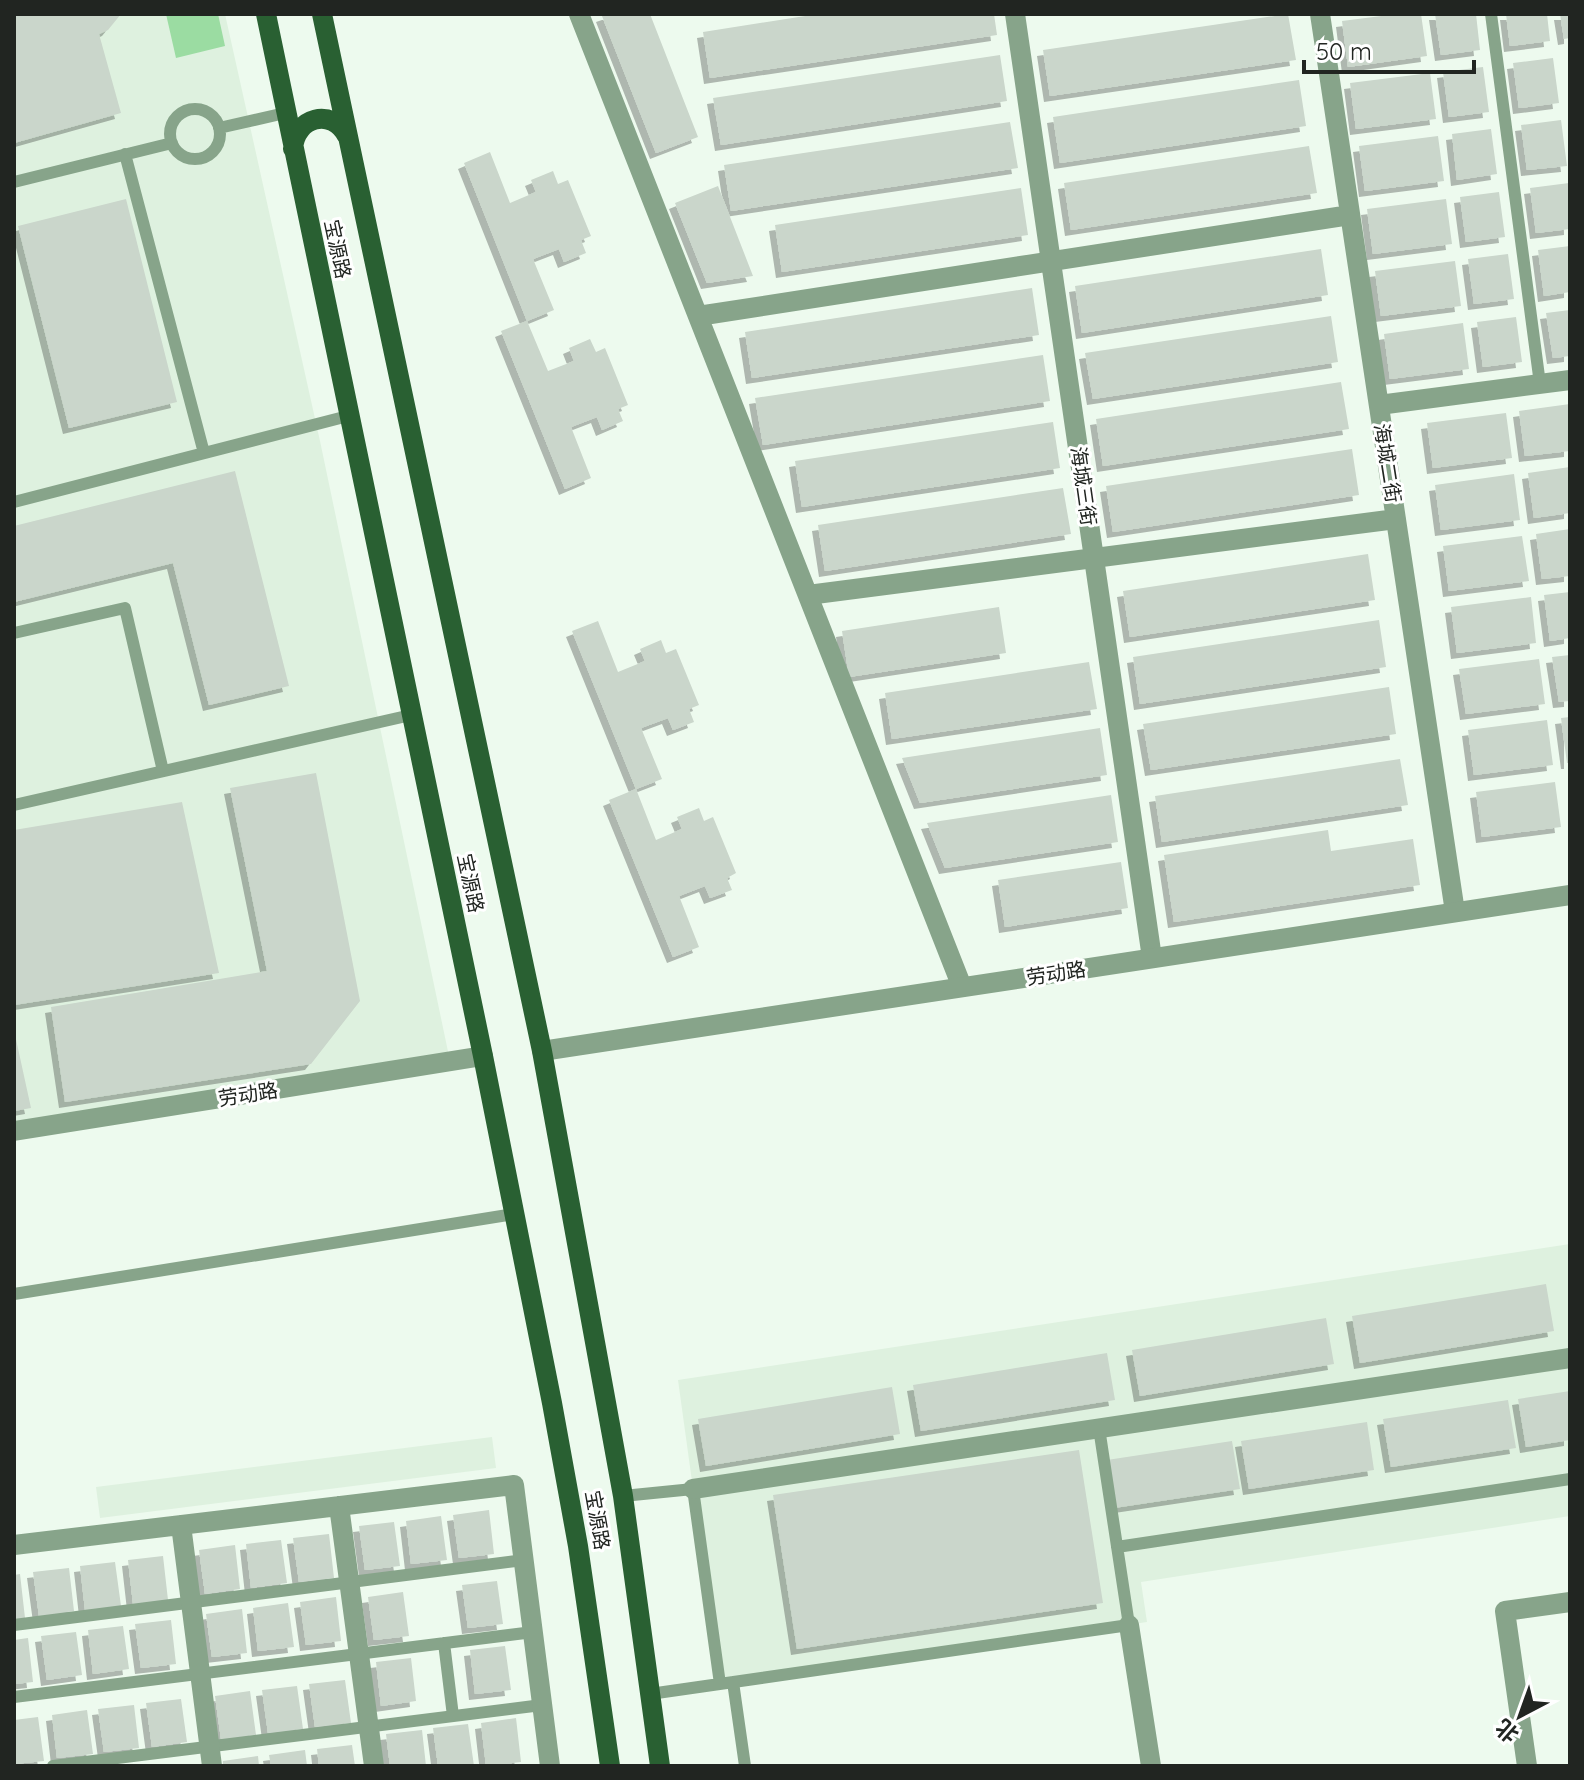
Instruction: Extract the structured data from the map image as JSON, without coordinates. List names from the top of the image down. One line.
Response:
{"streets":{"main road":["宝源路"],"street":["海城二街","海城三街","劳动路"]},"crossings":[["宝源路","劳动路"],["海城二街","劳动路"],["海城三街","劳动路"]],"scale_bar":"50 m","north":"bottom left"}
